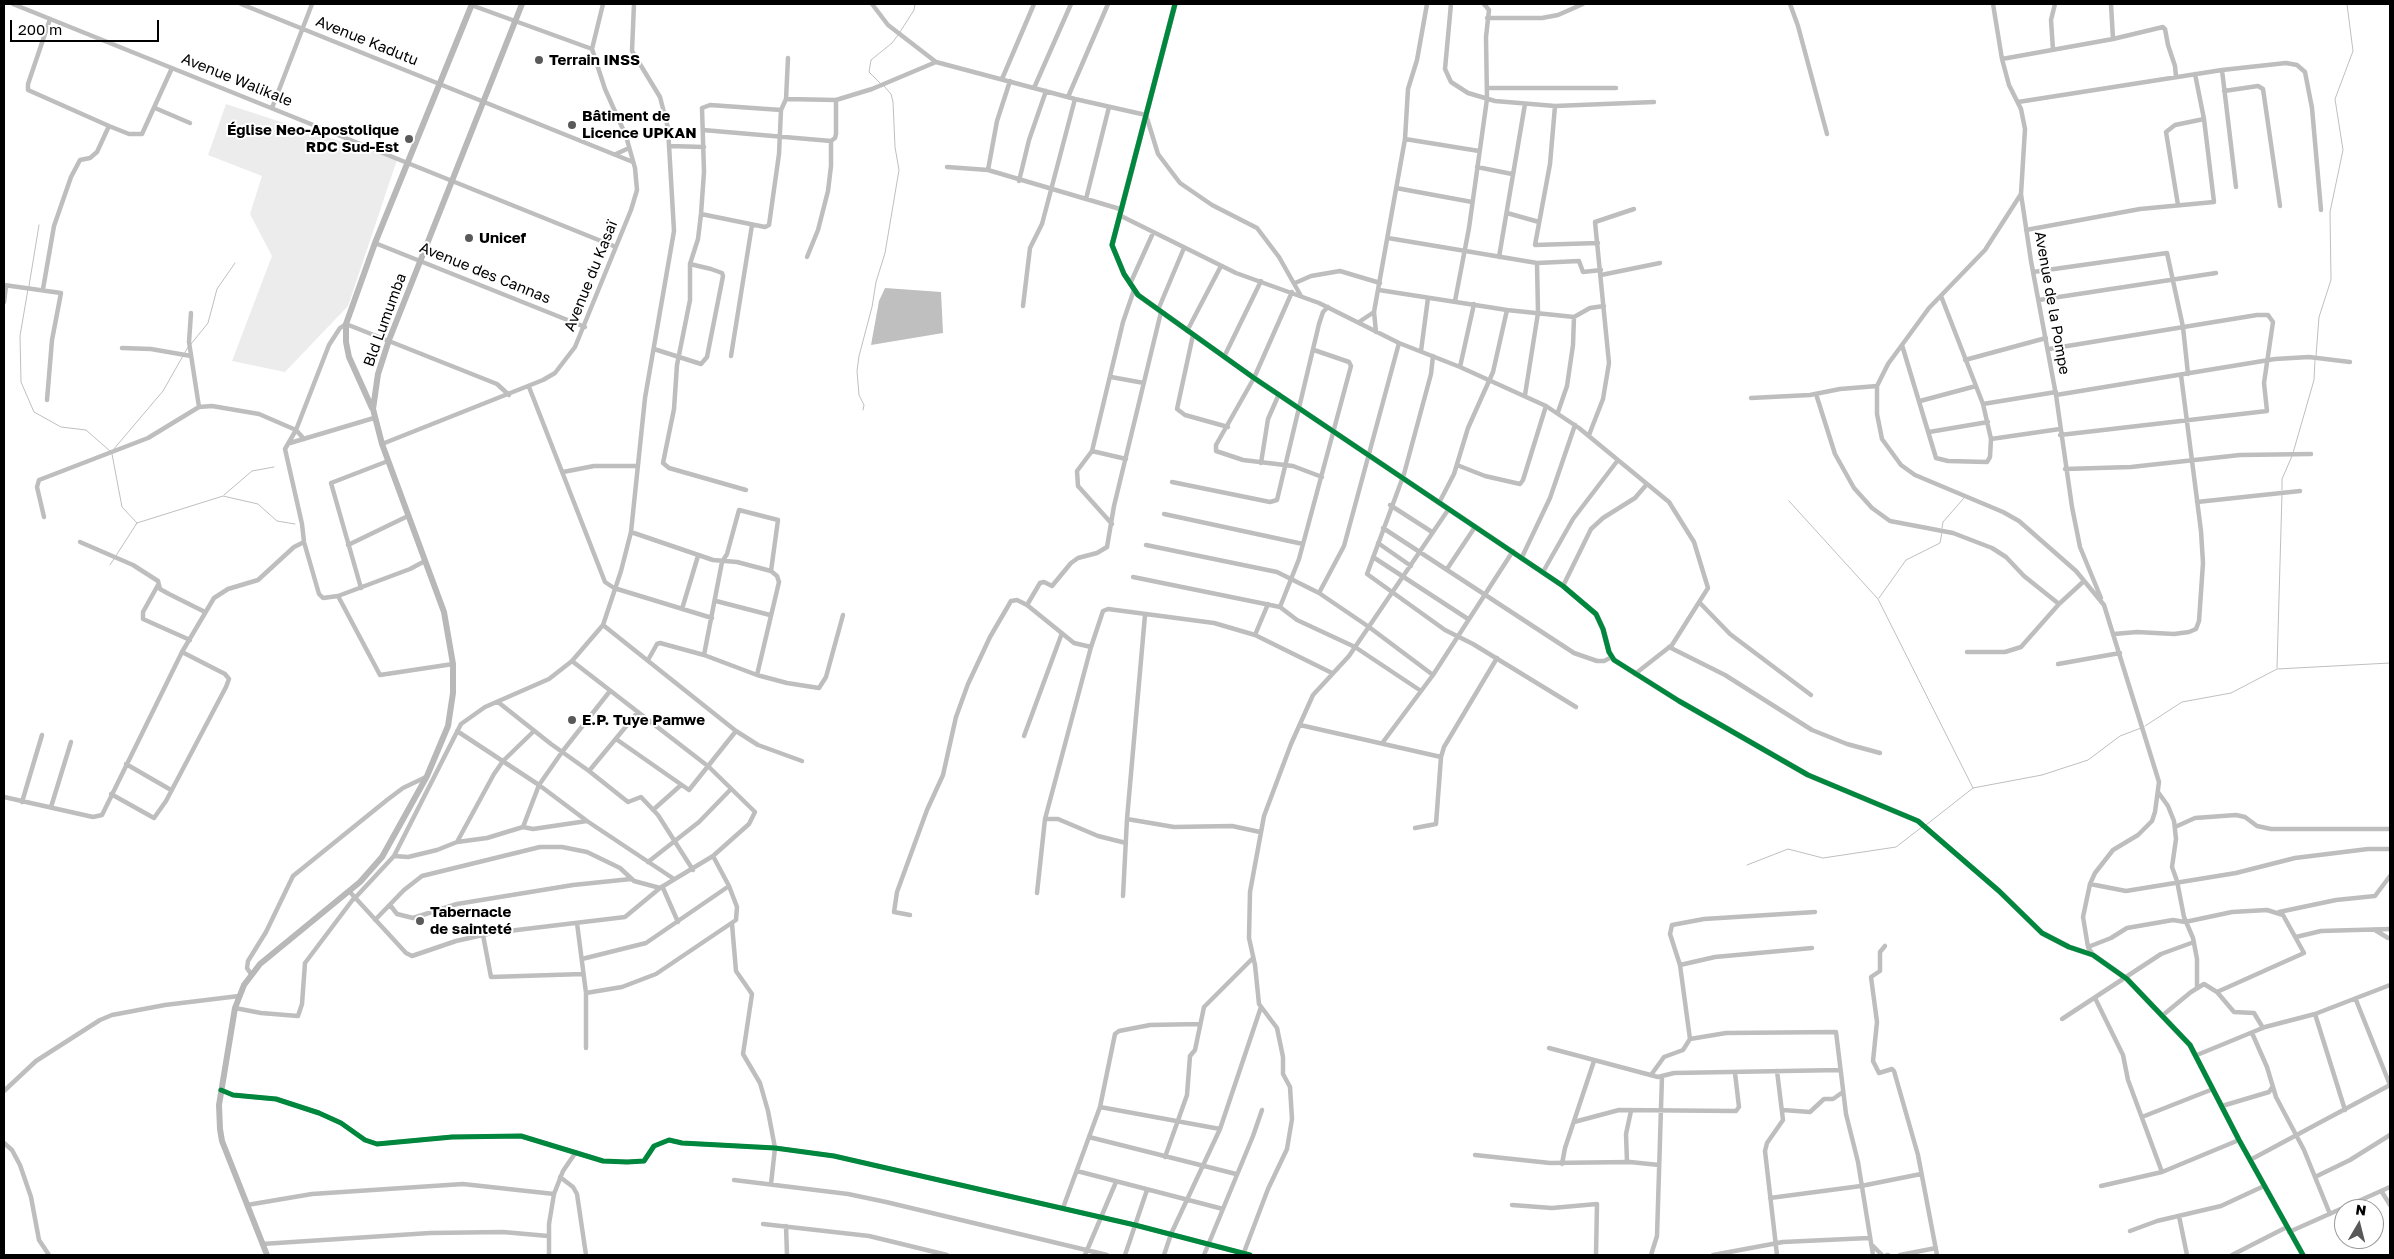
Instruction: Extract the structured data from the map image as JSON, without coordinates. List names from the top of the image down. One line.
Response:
{"streets":{"main road":["Bld Lumumba"],"street":["Avenue Kadutu","Avenue Walikale","Avenue des Cannas","Avenue du Kasaï","Avenue de la Pompe"]},"crossings":[["Avenue Kadutu","Avenue du Kasaï"],["Avenue Kadutu","Bld Lumumba"],["Avenue Walikale","Avenue du Kasaï"],["Avenue Walikale","Bld Lumumba"],["Avenue des Cannas","Avenue du Kasaï"],["Avenue des Cannas","Bld Lumumba"]],"places":["Terrain INSS","Bâtiment de Licence UPKAN","Église Neo-Apostolique RDC Sud-Est","Unicef","E.P. Tuye Pamwe","Tabernacle de sainteté"],"scale_bar":"200 m","north":"top"}
